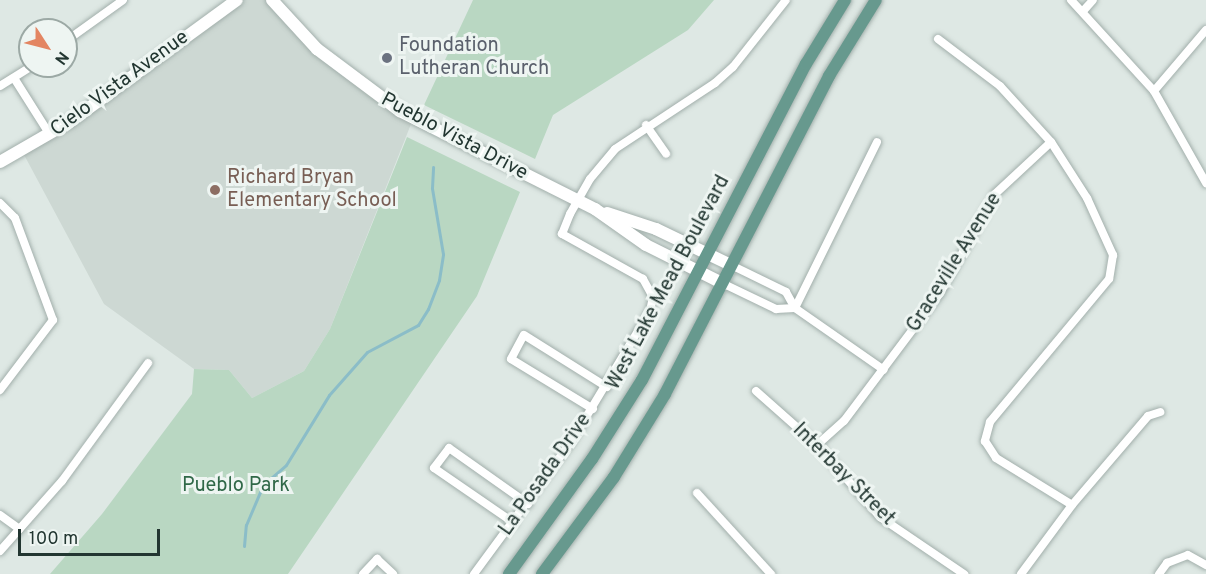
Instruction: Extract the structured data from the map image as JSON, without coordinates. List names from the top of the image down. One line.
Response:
{"streets":{"main road":["West Lake Mead Boulevard"],"street":["Cielo Vista Avenue","Pueblo Vista Drive","Graceville Avenue","La Posada Drive","Interbay Street"]},"crossings":[["Pueblo Vista Drive","Graceville Avenue"],["Pueblo Vista Drive","West Lake Mead Boulevard"],["Pueblo Vista Drive","La Posada Drive"],["Graceville Avenue","Interbay Street"]],"parks":["Pueblo Park"],"places":["Foundation Lutheran Church","Richard Bryan Elementary School"],"scale_bar":"100 m","north":"bottom right"}
